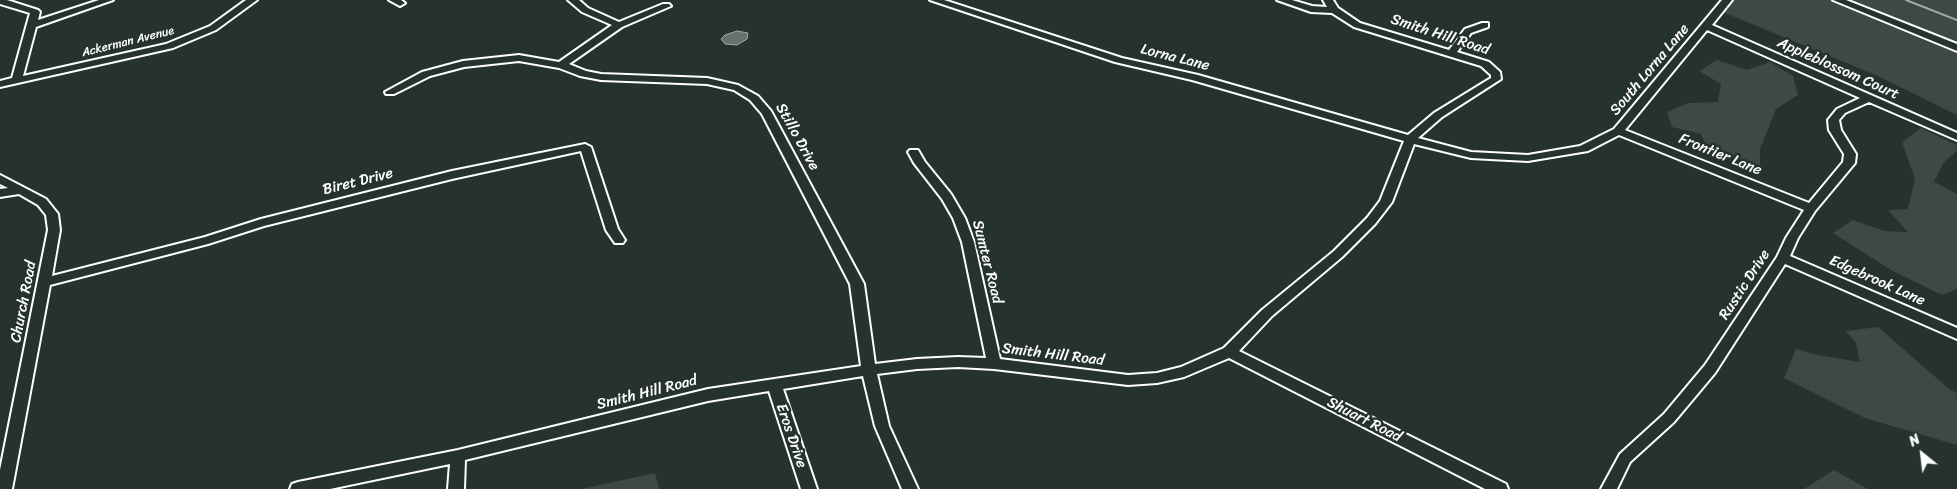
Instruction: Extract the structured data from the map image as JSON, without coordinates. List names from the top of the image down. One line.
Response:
{"streets":{"street":["Smith Hill Road","Ackerman Avenue","Lorna Lane","Appleblossom Court","South Lorna Lane","Stillo Drive","Frontier Lane","Biret Drive","Sumter Road","Edgebrook Lane","Rustic Drive","Church Road","Shuart Road","Eros Drive"]},"crossings":[["Smith Hill Road","Lorna Lane"],["Smith Hill Road","South Lorna Lane"],["Smith Hill Road","Stillo Drive"],["Smith Hill Road","Sumter Road"],["Smith Hill Road","Shuart Road"],["Smith Hill Road","Eros Drive"],["Lorna Lane","South Lorna Lane"],["Appleblossom Court","South Lorna Lane"],["Appleblossom Court","Rustic Drive"],["South Lorna Lane","Frontier Lane"],["Frontier Lane","Rustic Drive"],["Biret Drive","Church Road"],["Edgebrook Lane","Rustic Drive"]],"north":"top left"}
